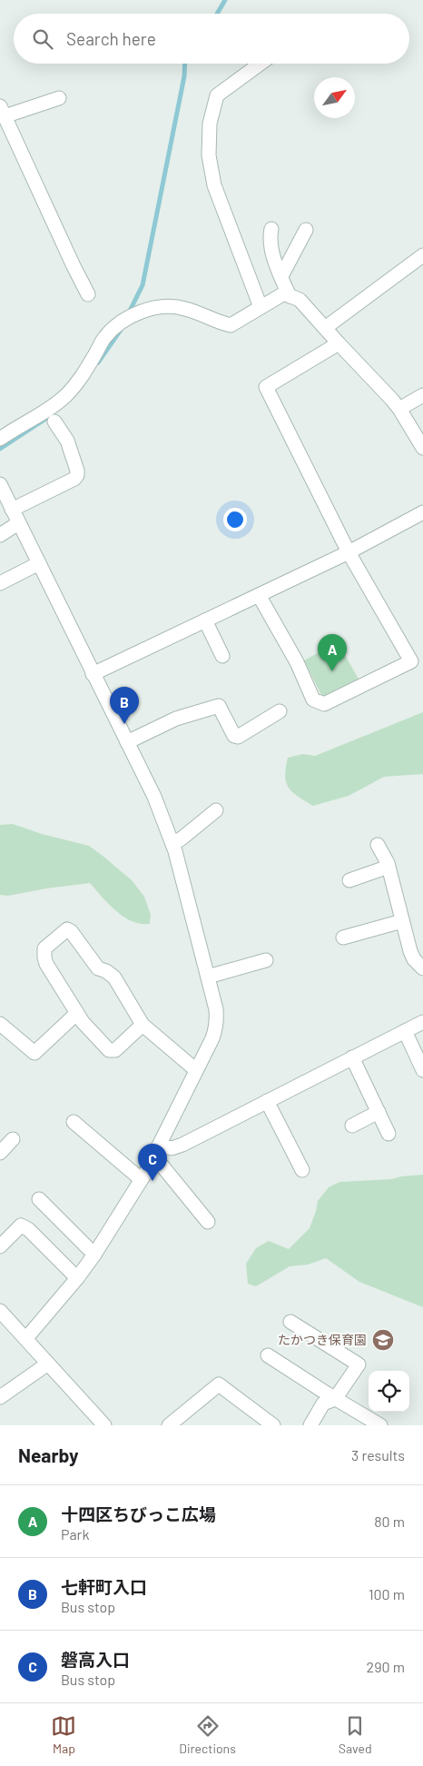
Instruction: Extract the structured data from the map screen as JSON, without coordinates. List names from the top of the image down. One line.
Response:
{"places":{"school or university":["たかつき保育園"]},"north":"top right","page":{"search":"Search here","pins":["A","B","C"],"heading":["Nearby","3 results"],"list":[{"mark":"A","name":"十四区ちびっこ広場","note":"Park","value":"80 m"},{"mark":"B","name":"七軒町入口","note":"Bus stop","value":"100 m"},{"mark":"C","name":"磐高入口","note":"Bus stop","value":"290 m"}],"nav":["Map","Directions","Saved"]}}
